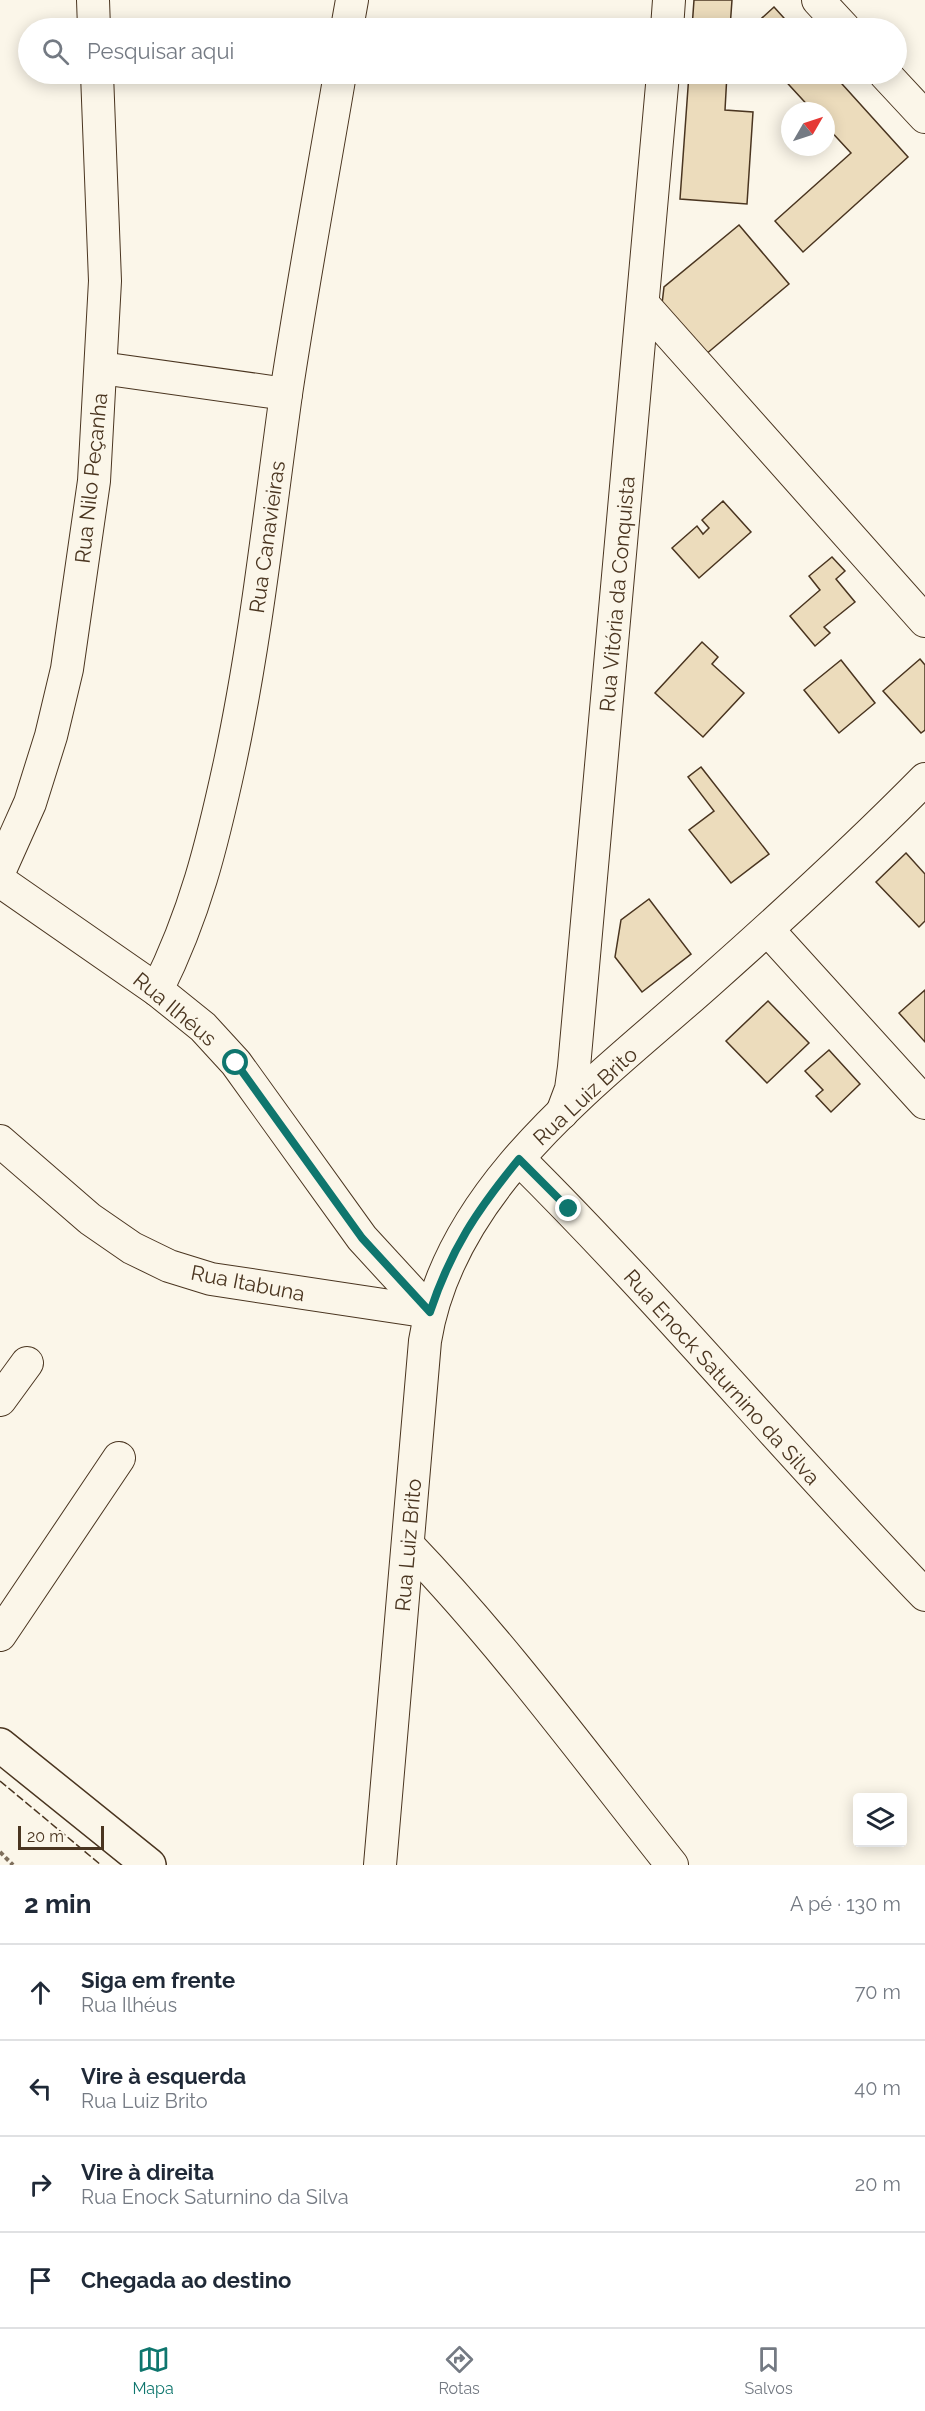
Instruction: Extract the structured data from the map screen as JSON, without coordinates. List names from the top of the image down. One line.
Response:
{"streets":{"street":["Rua Nilo Peçanha","Rua Canavieiras","Rua Vitória da Conquista","Rua Ilhéus","Rua Luiz Brito","Rua Itabuna","Rua Enock Saturnino da Silva"]},"crossings":[["Rua Canavieiras","Rua Ilhéus"],["Rua Vitória da Conquista","Rua Luiz Brito"],["Rua Ilhéus","Rua Luiz Brito"],["Rua Ilhéus","Rua Itabuna"],["Rua Luiz Brito","Rua Itabuna"],["Rua Luiz Brito","Rua Enock Saturnino da Silva"]],"scale_bar":"20 m","north":"top right","page":{"search":"Pesquisar aqui","scale":"20 m","heading":["2 min","A pé · 130 m"],"list":[["Siga em frente","Rua Ilhéus","70 m"],["Vire à esquerda","Rua Luiz Brito","40 m"],["Vire à direita","Rua Enock Saturnino da Silva","20 m"],"Chegada ao destino"],"nav":["Mapa","Rotas","Salvos"]}}
